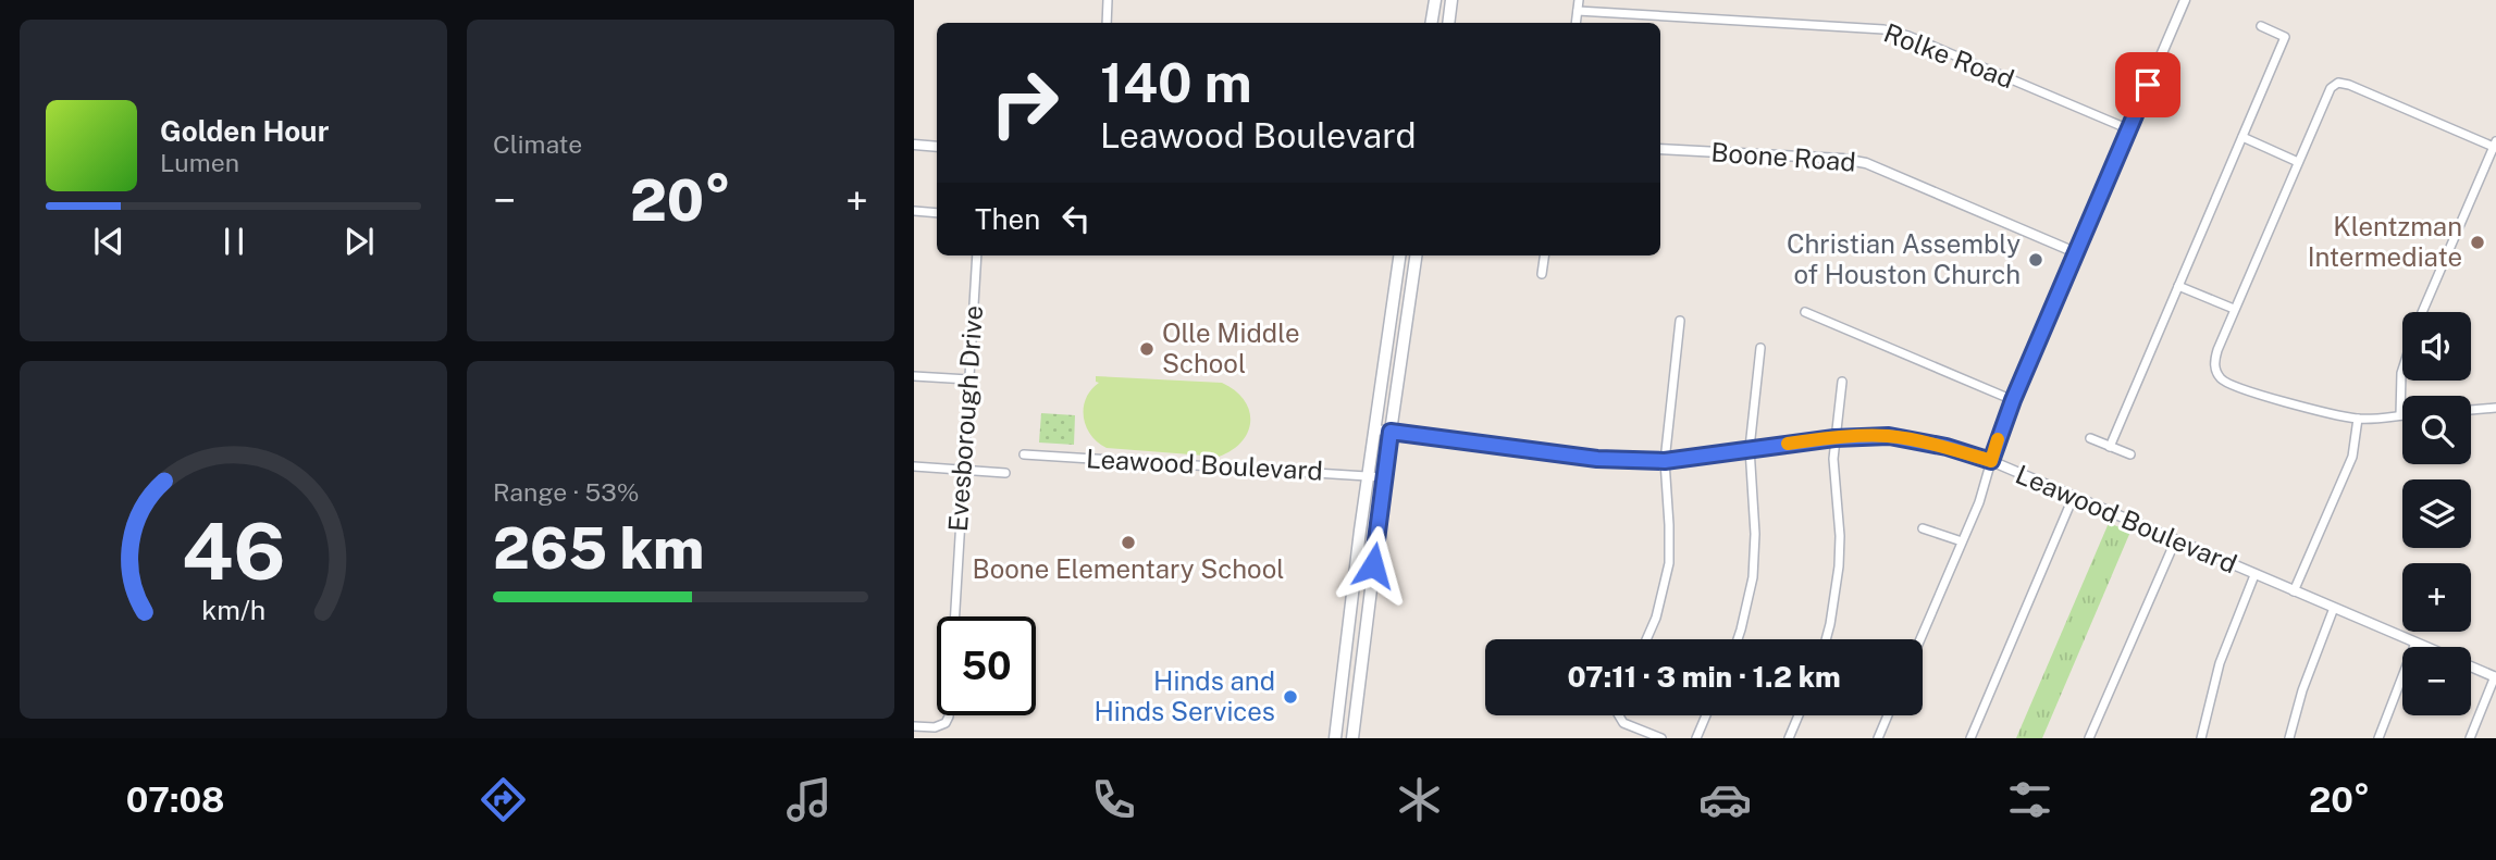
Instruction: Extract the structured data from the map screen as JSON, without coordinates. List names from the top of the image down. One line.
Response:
{"streets":{"street":["Rolke Road","Boone Road","Evesborough Drive","Leawood Boulevard"]},"places":["Klentzman Intermediate","Christian Assembly of Houston Church","Olle Middle School","Boone Elementary School","Hinds and Hinds Services"],"page":{"tile":["Climate",["Range · 53%","265 km"]],"turn":["140 m","Leawood Boulevard"],"song":["Golden Hour","Lumen"],"heat":["−","20°","+"],"then":"Then","map_buttons":["+","−"],"limit":"50","trip":"07:11 · 3 min · 1.2 km","tabs":["07:08","20°"],"gauge":["46","km/h"]}}
